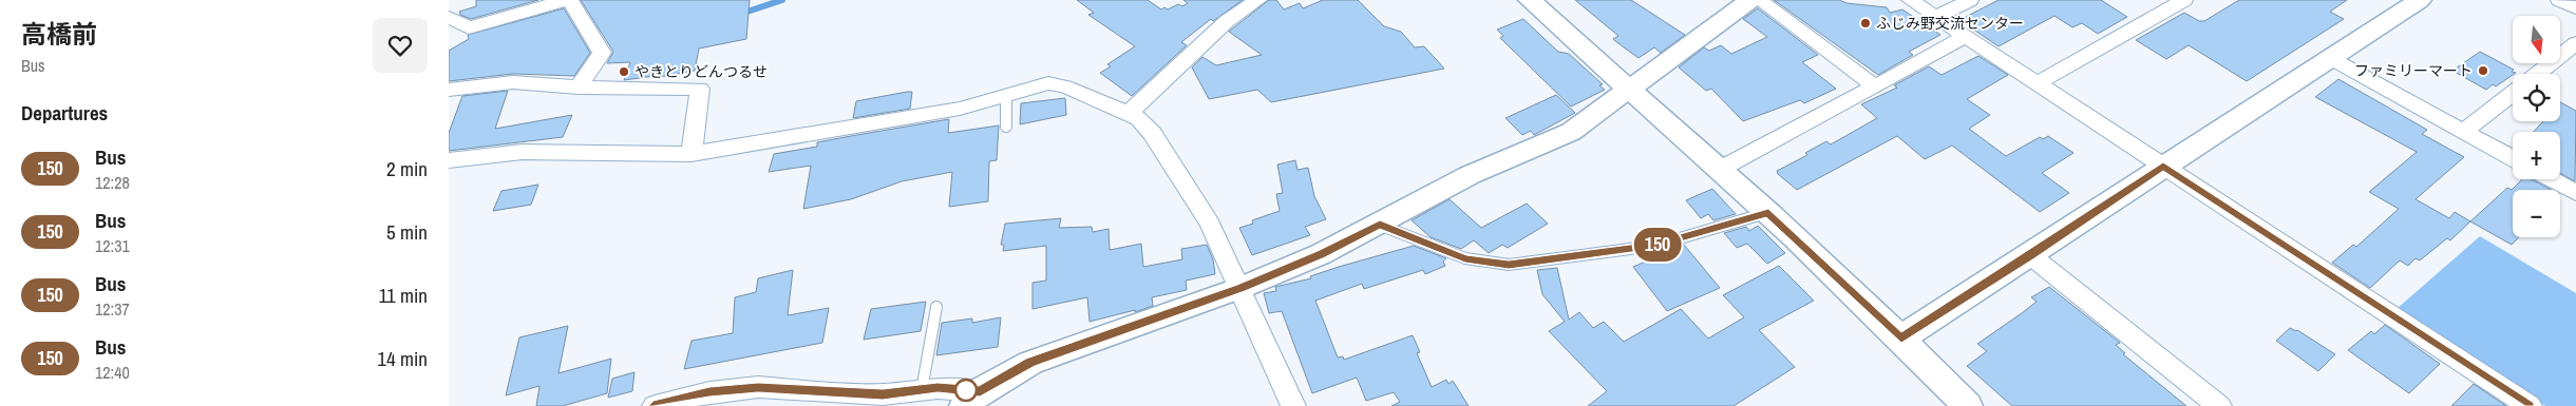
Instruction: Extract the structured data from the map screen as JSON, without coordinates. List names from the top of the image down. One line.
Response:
{"places":["ふじみ野交流センター","ファミリーマート","やきとりどんつるせ"],"lines":["bus line 150"],"north":"bottom","page":{"heading":[["高橋前","Bus"],"Departures"],"on_map":"150","map_buttons":["+","−"],"list":[{"mark":"150","name":"Bus","note":"12:28","value":"2 min"},{"mark":"150","name":"Bus","note":"12:31","value":"5 min"},{"mark":"150","name":"Bus","note":"12:37","value":"11 min"},{"mark":"150","name":"Bus","note":"12:40","value":"14 min"}]}}
